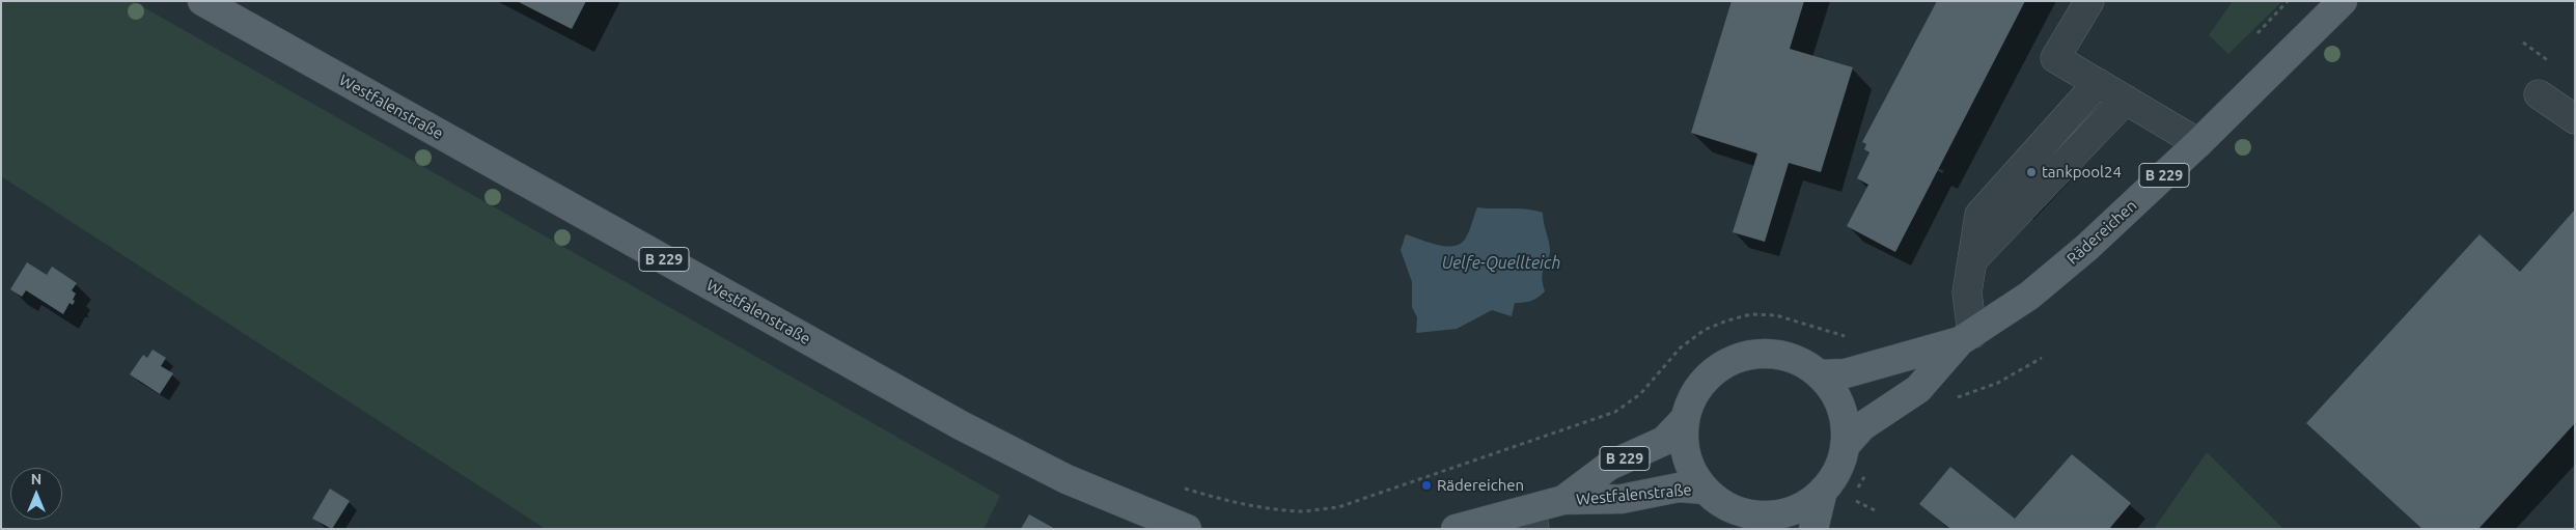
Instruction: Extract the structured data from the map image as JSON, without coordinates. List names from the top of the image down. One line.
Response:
{"streets":{"main road":["Westfalenstraße","B 229","Rädereichen"]},"crossings":[["Westfalenstraße","Rädereichen"]],"water":["Uelfe-Quellteich"],"places":["tankpool24","Rädereichen"],"north":"top"}
